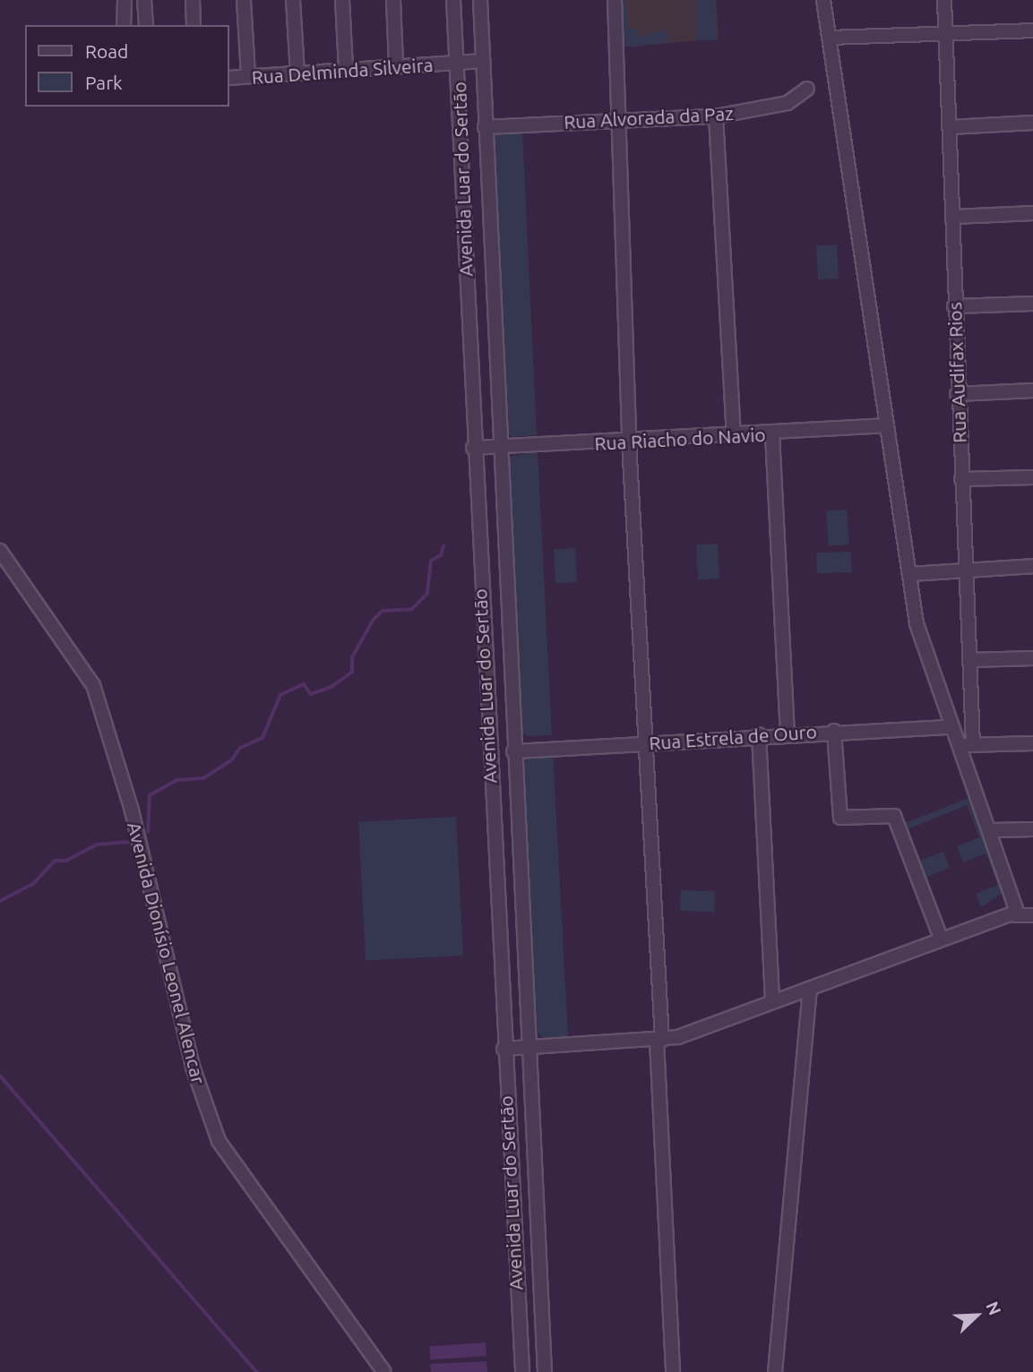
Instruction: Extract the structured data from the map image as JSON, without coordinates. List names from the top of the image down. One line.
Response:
{"streets":{"street":["Rua Delminda Silveira","Rua Alvorada da Paz","Avenida Luar do Sertão","Rua Audifax Rios","Rua Riacho do Navio","Rua Estrela de Ouro","Avenida Dionísio Leonel Alencar"]},"crossings":[["Rua Delminda Silveira","Avenida Luar do Sertão"],["Rua Alvorada da Paz","Avenida Luar do Sertão"],["Avenida Luar do Sertão","Rua Riacho do Navio"],["Avenida Luar do Sertão","Rua Estrela de Ouro"]],"legend":["Road","Park"],"north":"top right"}
